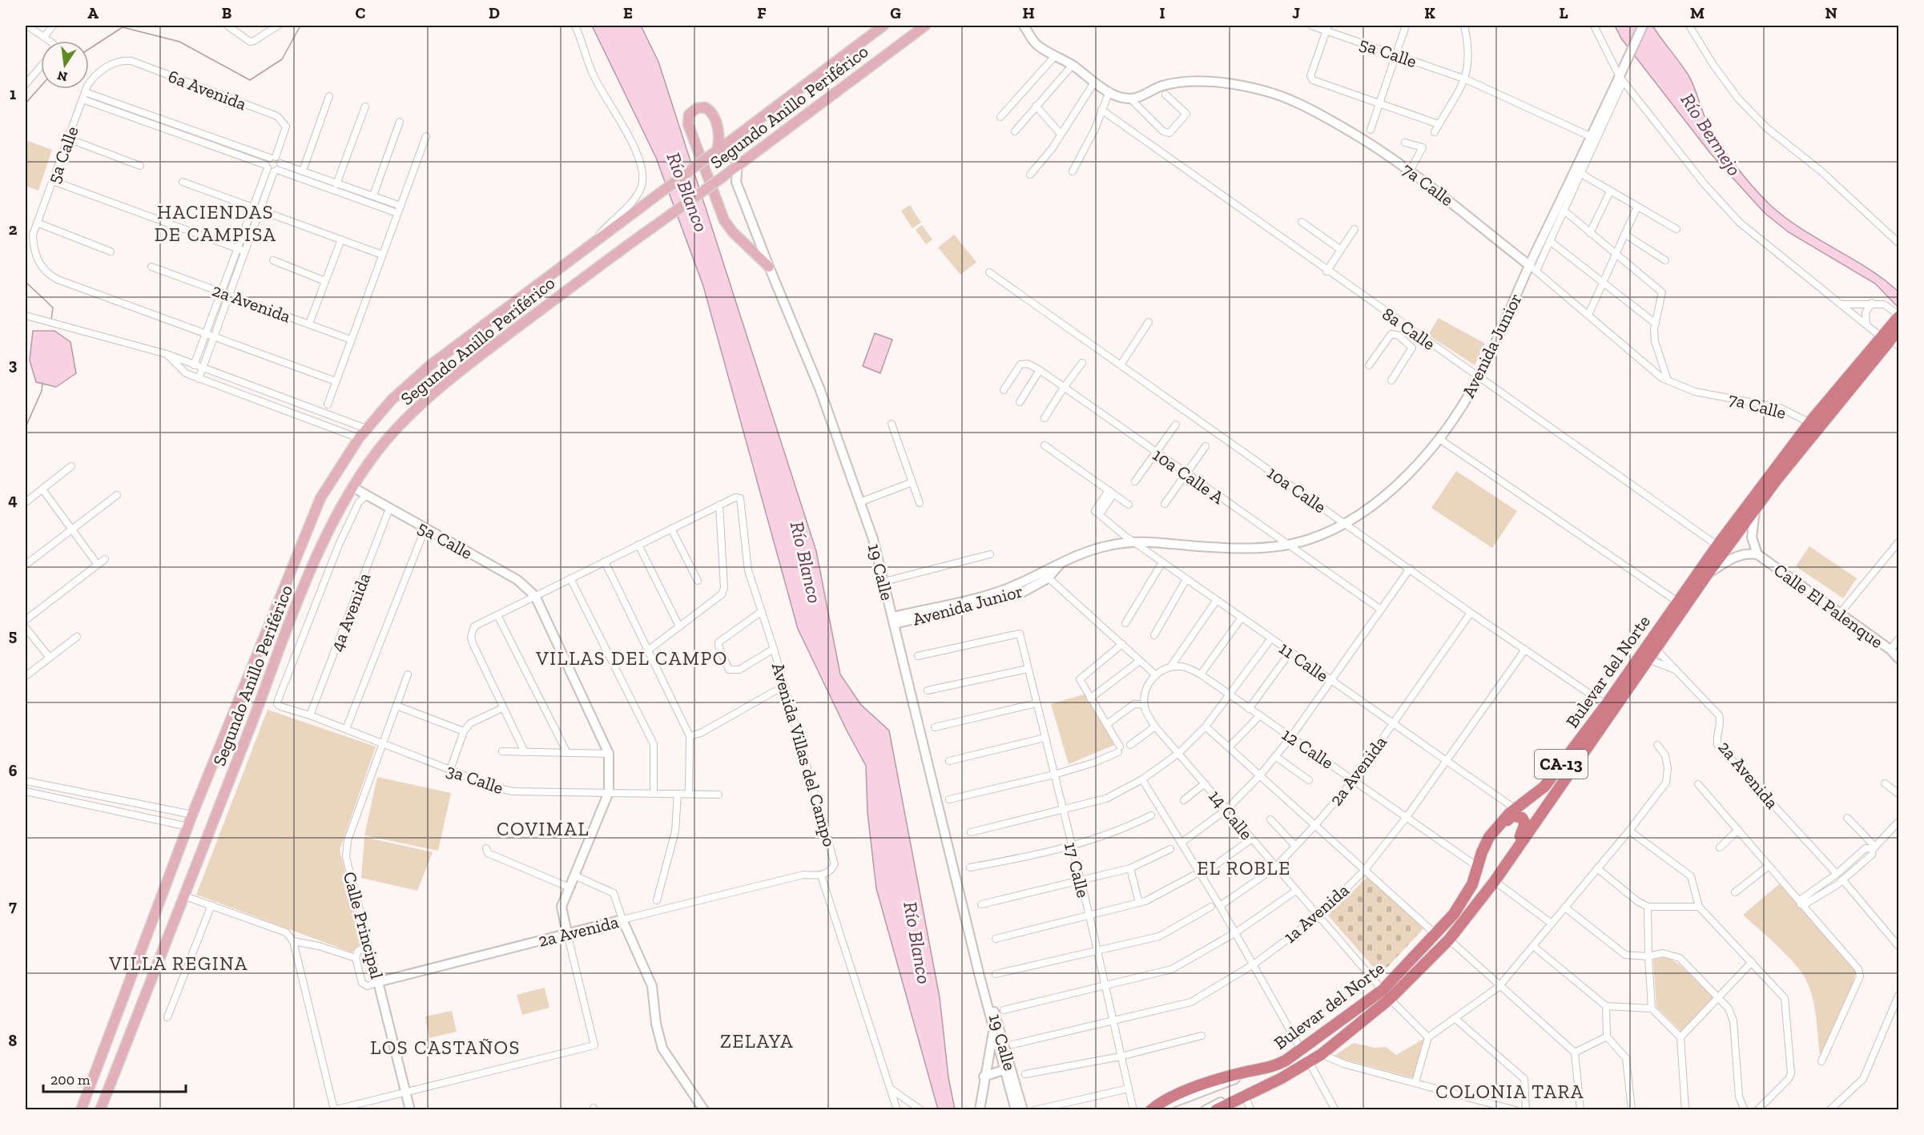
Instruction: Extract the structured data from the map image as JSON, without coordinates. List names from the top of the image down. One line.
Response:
{"streets":{"highway":["Bulevar del Norte","CA-13"],"main road":["5a Calle","Segundo Anillo Periférico","7a Calle","2a Avenida","Avenida Junior","19 Calle","Calle El Palenque","Calle Principal"],"street":["6a Avenida","8a Calle","10a Calle A","10a Calle","4a Avenida","11 Calle","12 Calle","Avenida Villas del Campo","3a Calle","14 Calle","17 Calle","1a Avenida"]},"crossings":[["5a Calle","6a Avenida"],["5a Calle","Segundo Anillo Periférico"],["5a Calle","Avenida Junior"],["5a Calle","4a Avenida"],["5a Calle","3a Calle"],["Segundo Anillo Periférico","19 Calle"],["7a Calle","Avenida Junior"],["7a Calle","Bulevar del Norte"],["2a Avenida","10a Calle"],["2a Avenida","11 Calle"],["2a Avenida","Bulevar del Norte"],["2a Avenida","12 Calle"],["2a Avenida","Avenida Villas del Campo"],["2a Avenida","14 Calle"],["2a Avenida","Calle Principal"],["8a Calle","Avenida Junior"],["8a Calle","Bulevar del Norte"],["Avenida Junior","10a Calle A"],["Avenida Junior","10a Calle"],["Avenida Junior","19 Calle"],["Avenida Junior","11 Calle"],["10a Calle","Bulevar del Norte"],["10a Calle","1a Avenida"],["Calle El Palenque","Bulevar del Norte"],["4a Avenida","3a Calle"],["11 Calle","Bulevar del Norte"],["11 Calle","1a Avenida"],["Bulevar del Norte","12 Calle"],["Bulevar del Norte","14 Calle"],["12 Calle","1a Avenida"],["3a Calle","Calle Principal"],["14 Calle","1a Avenida"],["17 Calle","1a Avenida"]],"districts":["HACIENDAS DE CAMPISA","VILLAS DEL CAMPO","COVIMAL","EL ROBLE","VILLA REGINA","ZELAYA","LOS CASTAÑOS","COLONIA TARA"],"water":["Río Bermejo","Río Blanco"],"scale_bar":"200 m","north":"bottom","grid":{"columns":["A","B","C","D","E","F","G","H","I","J","K","L","M","N"],"rows":["1","2","3","4","5","6","7","8"]}}
